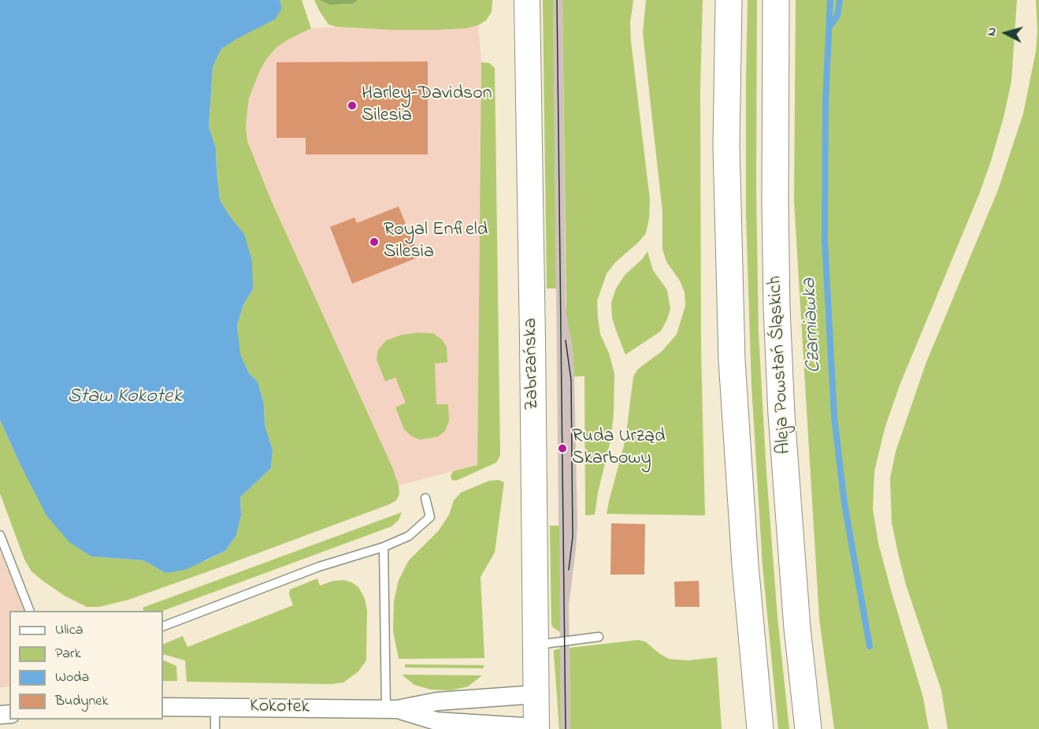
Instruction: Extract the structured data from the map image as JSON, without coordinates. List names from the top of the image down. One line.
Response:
{"streets":{"main road":["Zabrzańska","Aleja Powstań Śląskich"],"street":["Kokotek"]},"crossings":[["Zabrzańska","Kokotek"]],"water":["Czarniawka","Staw Kokotek"],"places":["Harley-Davidson Silesia","Royal Enfield Silesia","Ruda Urząd Skarbowy"],"legend":["Ulica","Park","Woda","Budynek"],"north":"left"}
